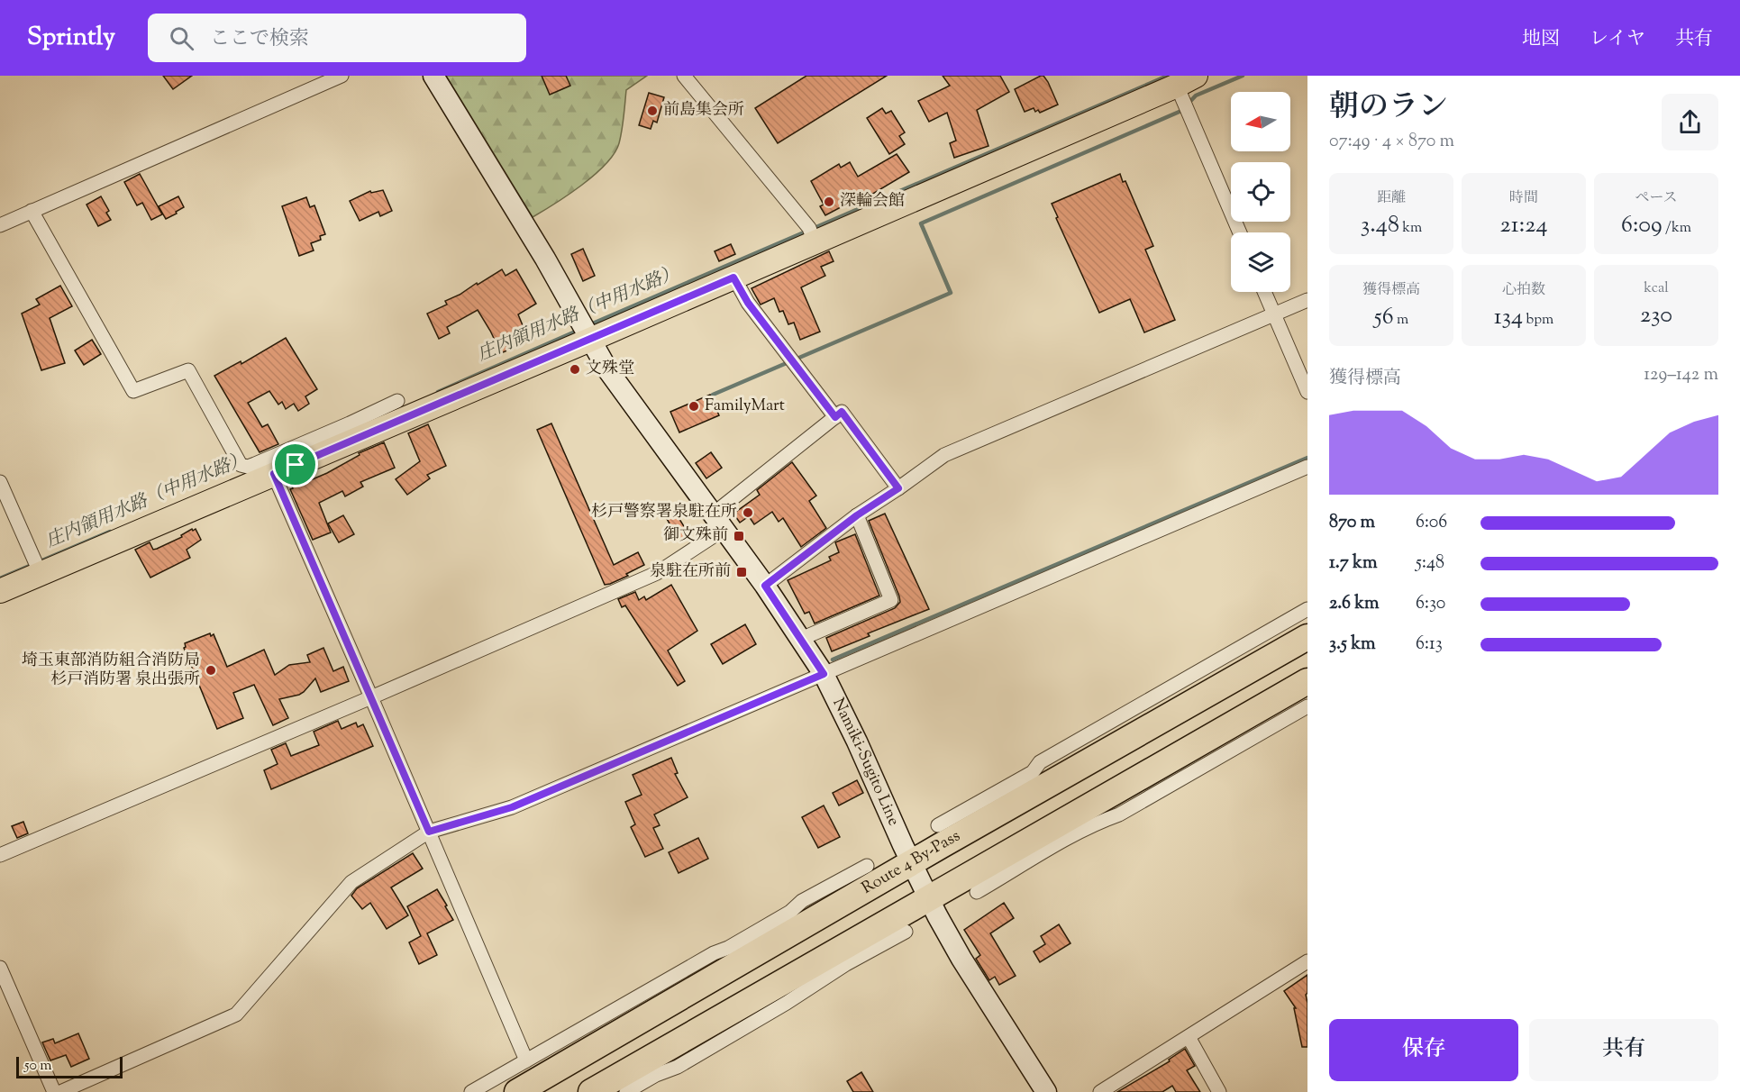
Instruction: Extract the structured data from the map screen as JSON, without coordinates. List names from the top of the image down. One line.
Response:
{"streets":{"highway":["Route 4 By-Pass"],"main road":["Namiki-Sugito Line"]},"crossings":[["Namiki-Sugito Line","Route 4 By-Pass"]],"water":["庄内領用水路（中用水路）"],"places":{"other":["前島集会所","深輪会館","文殊堂","FamilyMart","杉戸警察署泉駐在所","埼玉東部消防組合消防局 杉戸消防署 泉出張所"],"transit":["御文殊前","泉駐在所前"]},"scale_bar":"50 m","north":"left","page":{"header":"Sprintly","search":"ここで検索","nav":["地図","レイヤ","共有"],"heading":["朝のラン","07:49 · 4 × 870 m"],"stats":[["距離","3.48 km"],["時間","21:24"],["ペース","6:09 /km"],["獲得標高","56 m"],["心拍数","134 bpm"],["kcal","230"]],"chart":["獲得標高","129–142 m"],"list":[{"name":"870 m","note":"6:06"},{"name":"1.7 km","note":"5:48"},{"name":"2.6 km","note":"6:30"},{"name":"3.5 km","note":"6:13"}],"buttons":["保存","共有"],"scale":"50 m"}}
